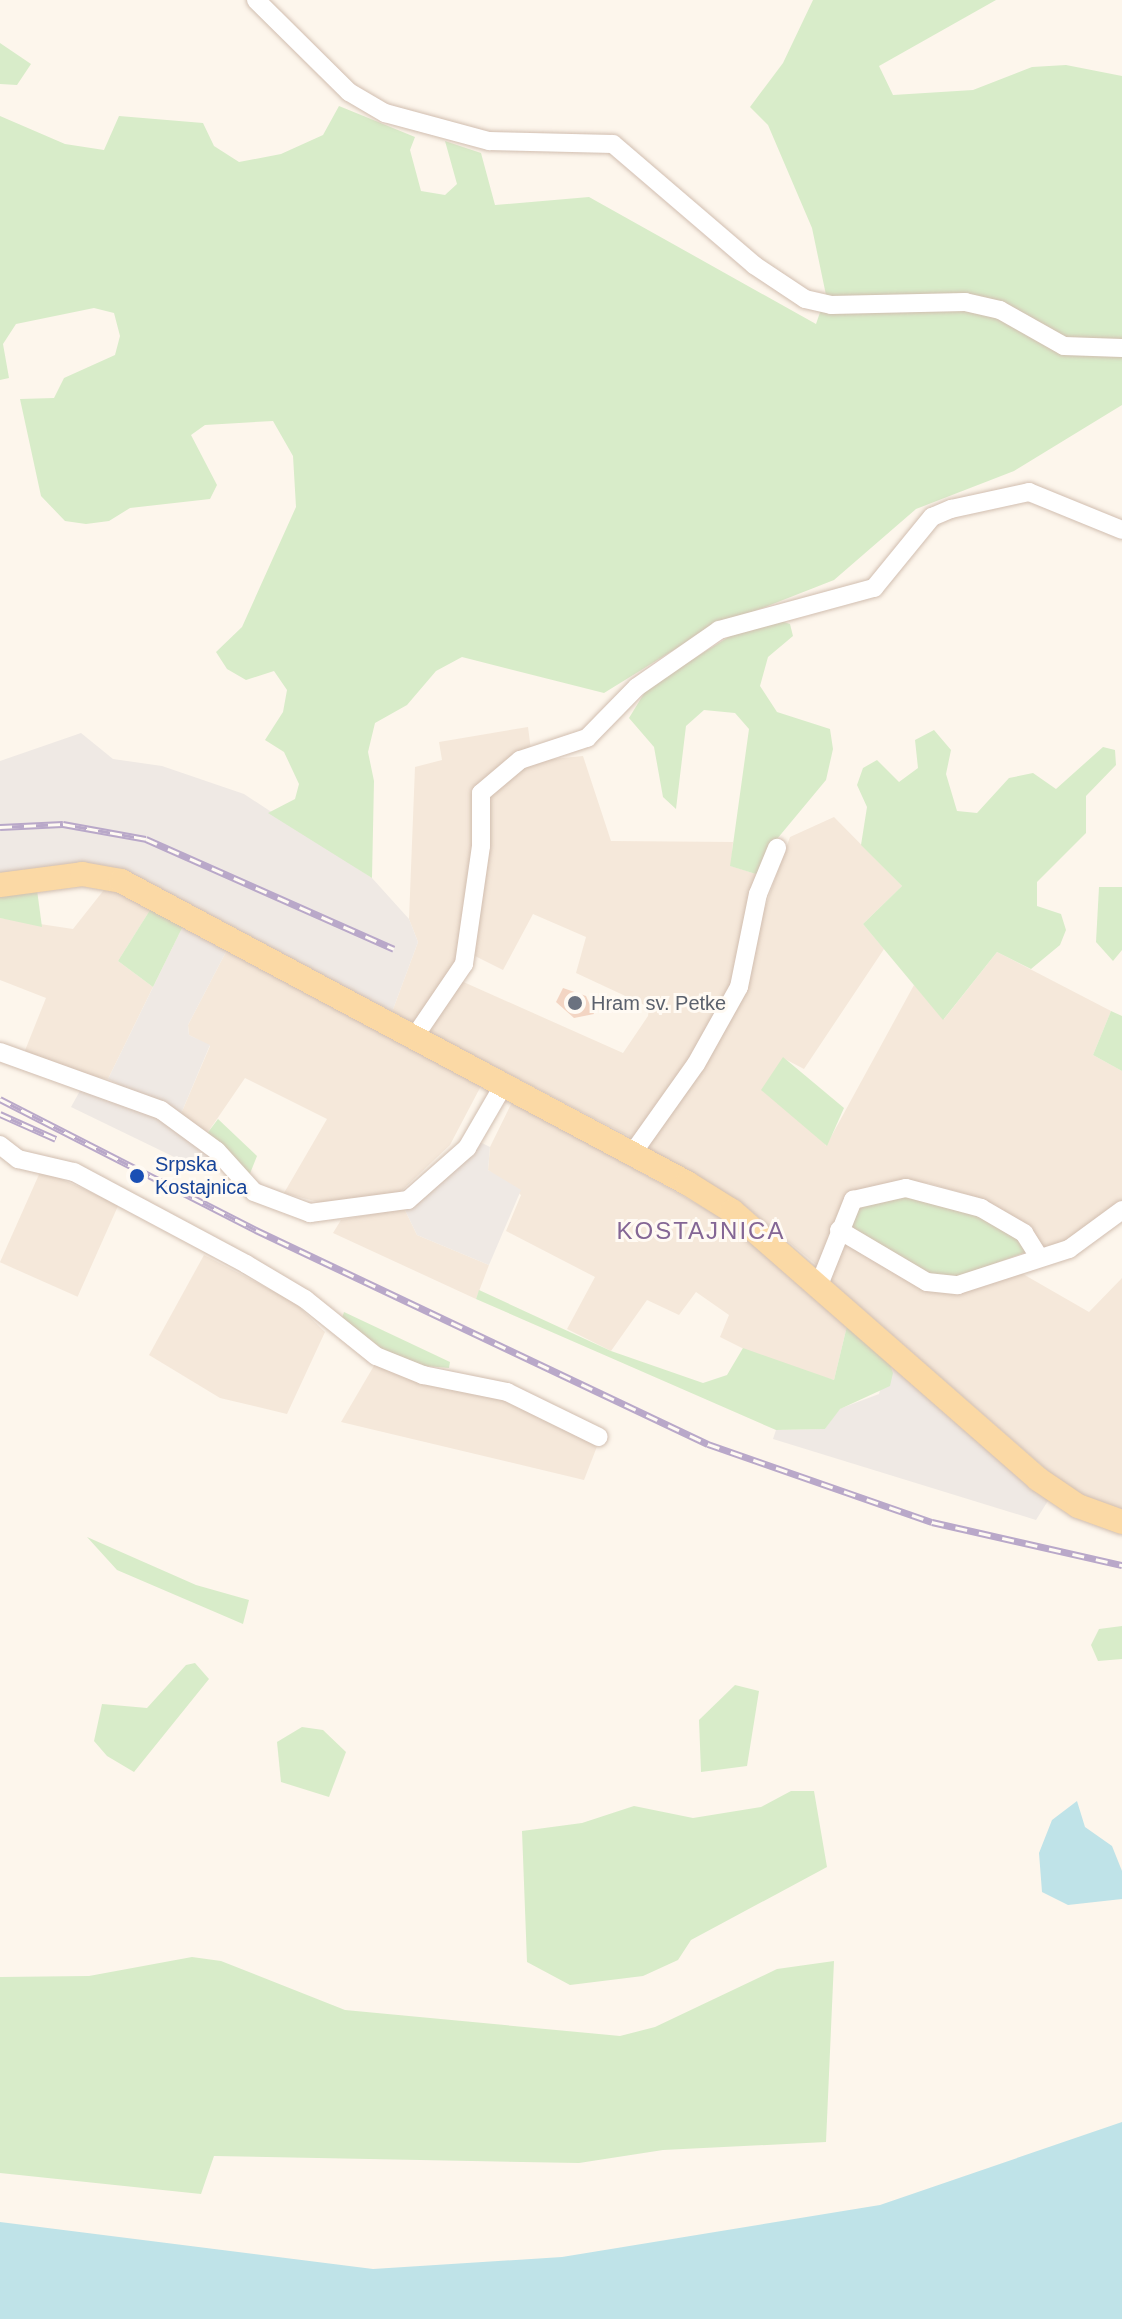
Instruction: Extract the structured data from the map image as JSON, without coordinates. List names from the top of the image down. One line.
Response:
{"districts":["KOSTAJNICA"],"places":["Hram sv. Petke","Srpska Kostajnica"]}
